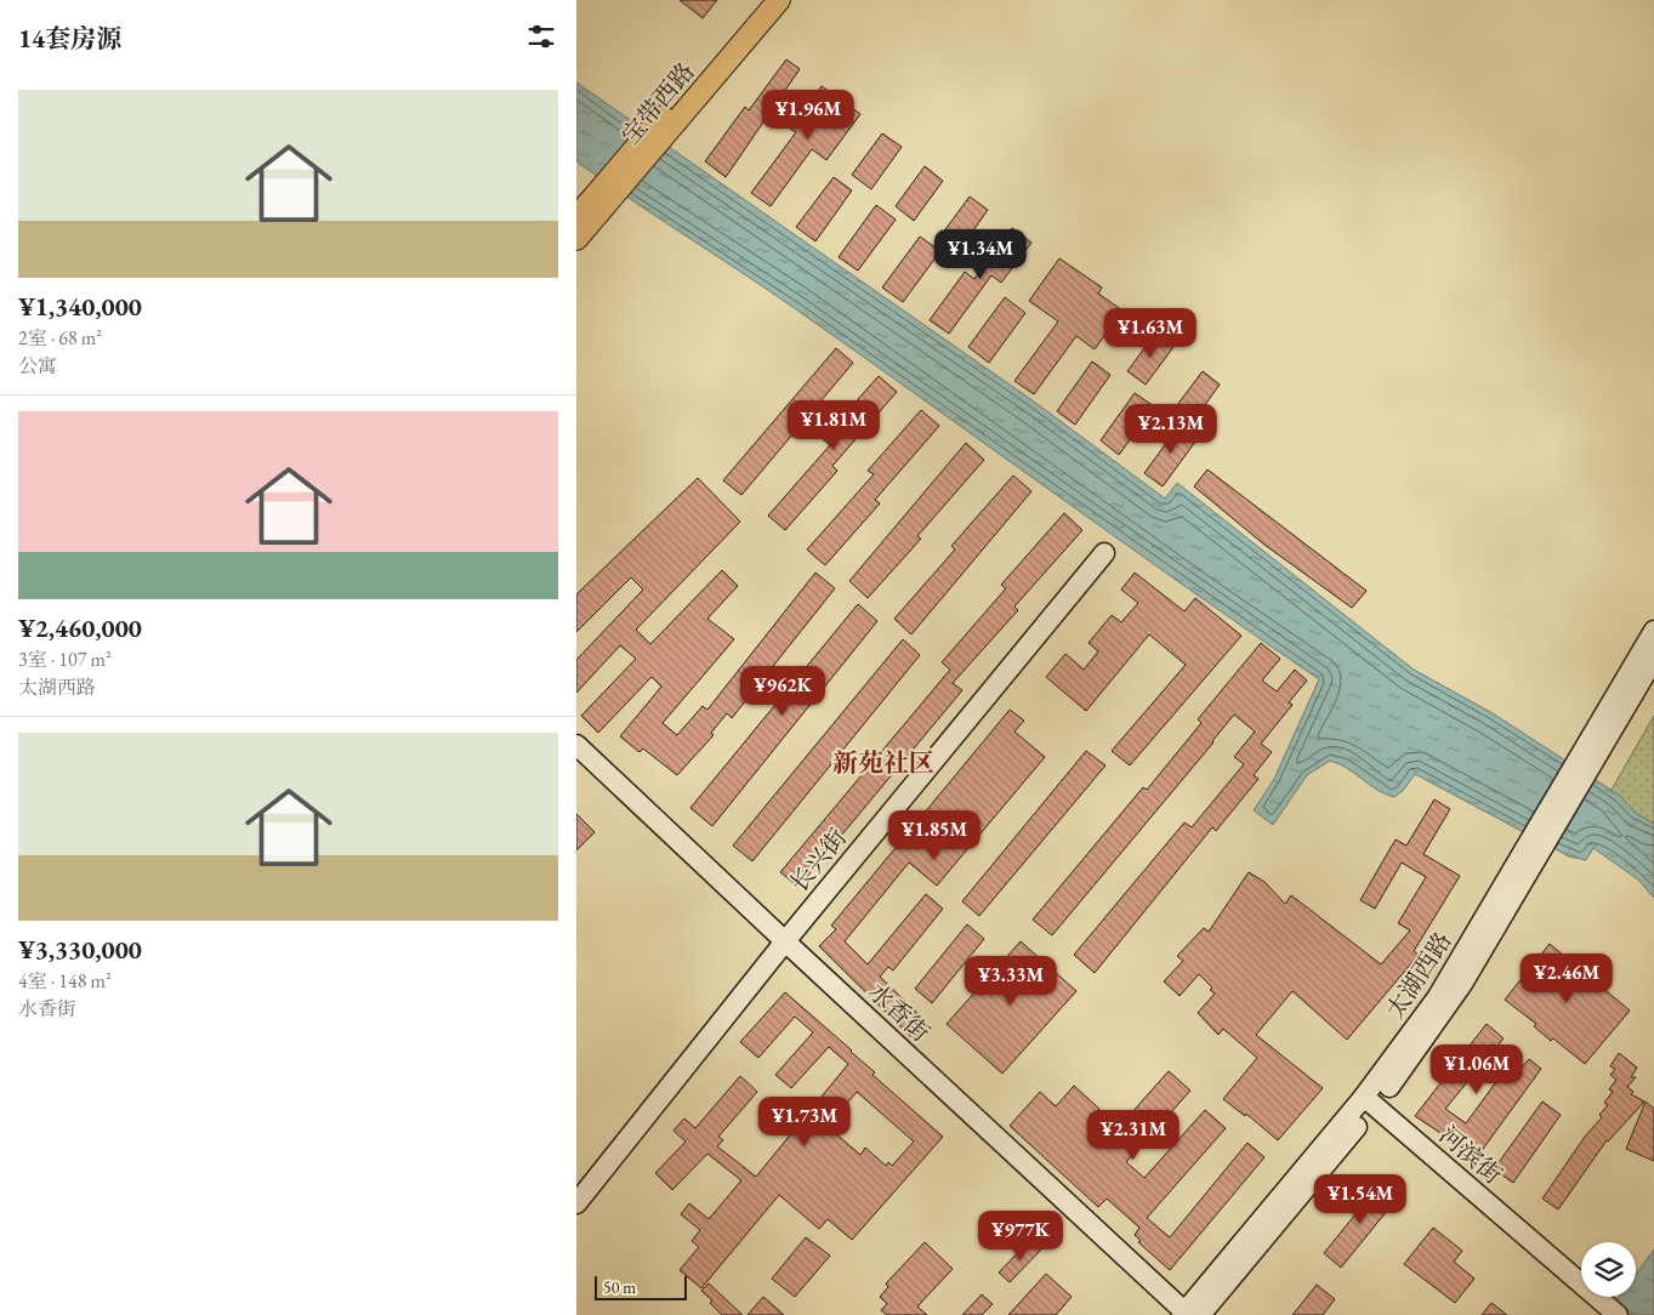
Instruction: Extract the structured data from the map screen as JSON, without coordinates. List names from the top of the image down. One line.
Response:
{"streets":{"main road":["宝带西路"],"street":["长兴街","太湖西路","水香街","河滨街"]},"crossings":[["长兴街","水香街"],["太湖西路","水香街"],["太湖西路","河滨街"]],"districts":["新苑社区"],"scale_bar":"50 m","page":{"heading":"14套房源","list":[{"name":"¥1,340,000","note":"2室 · 68 m² · 公寓"},{"name":"¥2,460,000","note":"3室 · 107 m² · 太湖西路"},{"name":"¥3,330,000","note":"4室 · 148 m² · 水香街"}],"price":["¥1.96M","¥1.34M","¥1.63M","¥1.81M","¥2.13M","¥962K","¥1.85M","¥2.46M","¥3.33M","¥1.06M","¥1.73M","¥2.31M","¥1.54M","¥977K"],"scale":"50 m"}}
